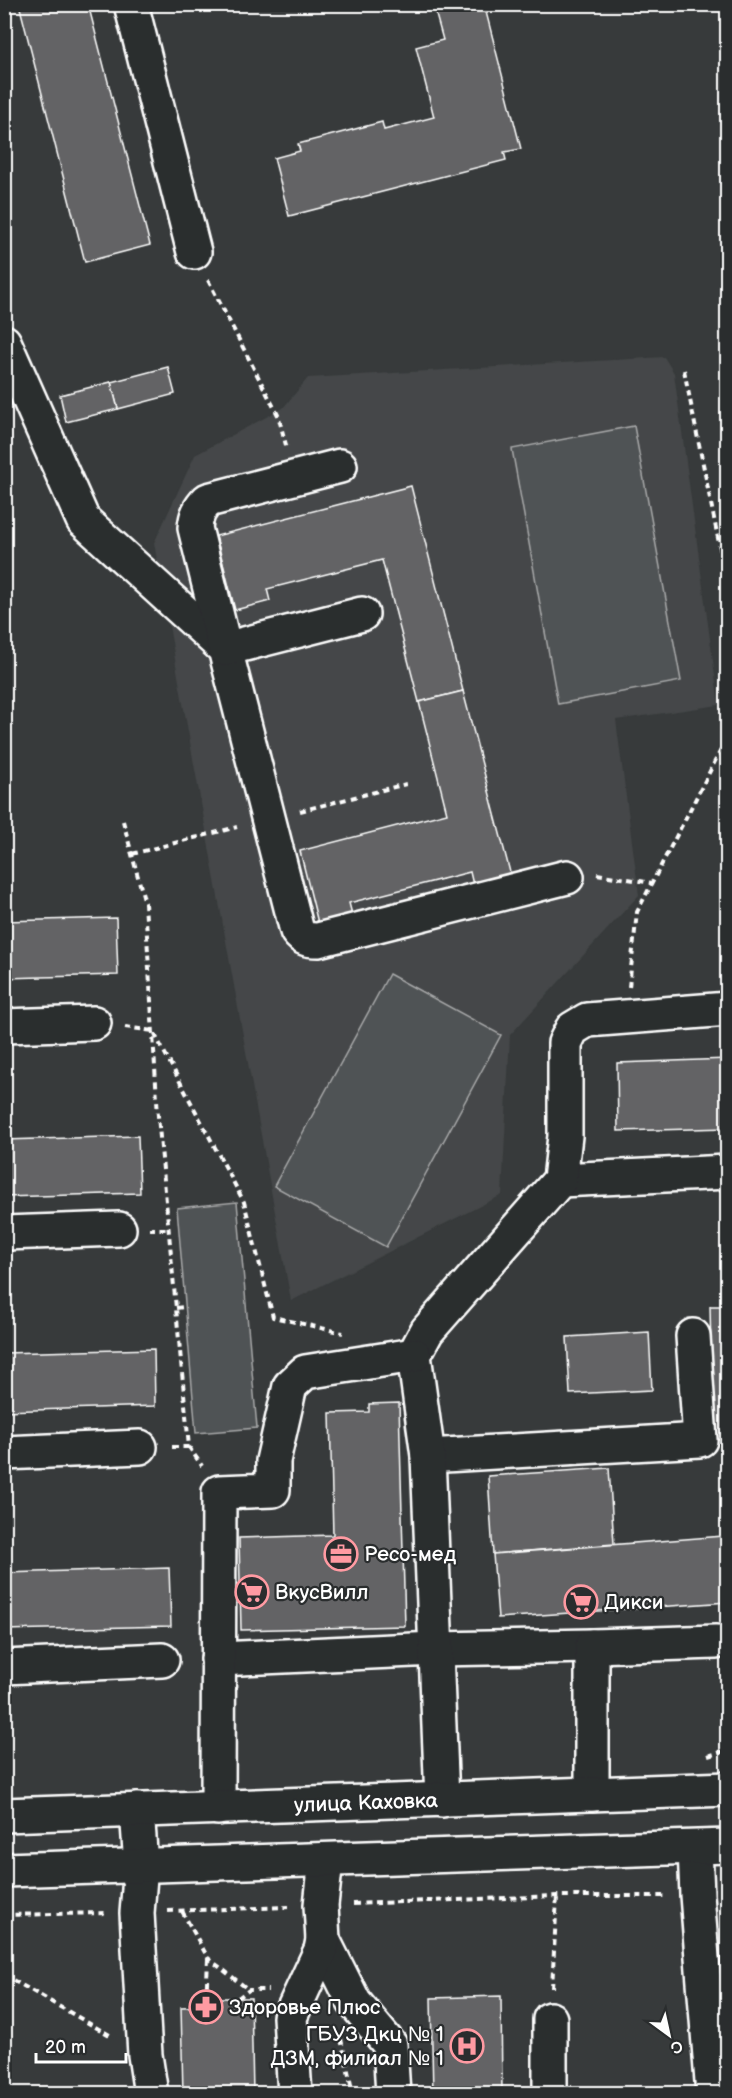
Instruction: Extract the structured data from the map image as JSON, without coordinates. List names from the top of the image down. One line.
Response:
{"streets":{"main road":["улица Каховка"]},"places":{"office":["Ресо-мед"],"supermarket":["ВкусВилл","Дикси"],"pharmacy":["Здоровье Плюс"],"hospital":["ГБУЗ Дкц № 1 ДЗМ, филиал № 1"]},"scale_bar":"20 m","north":"bottom right"}
